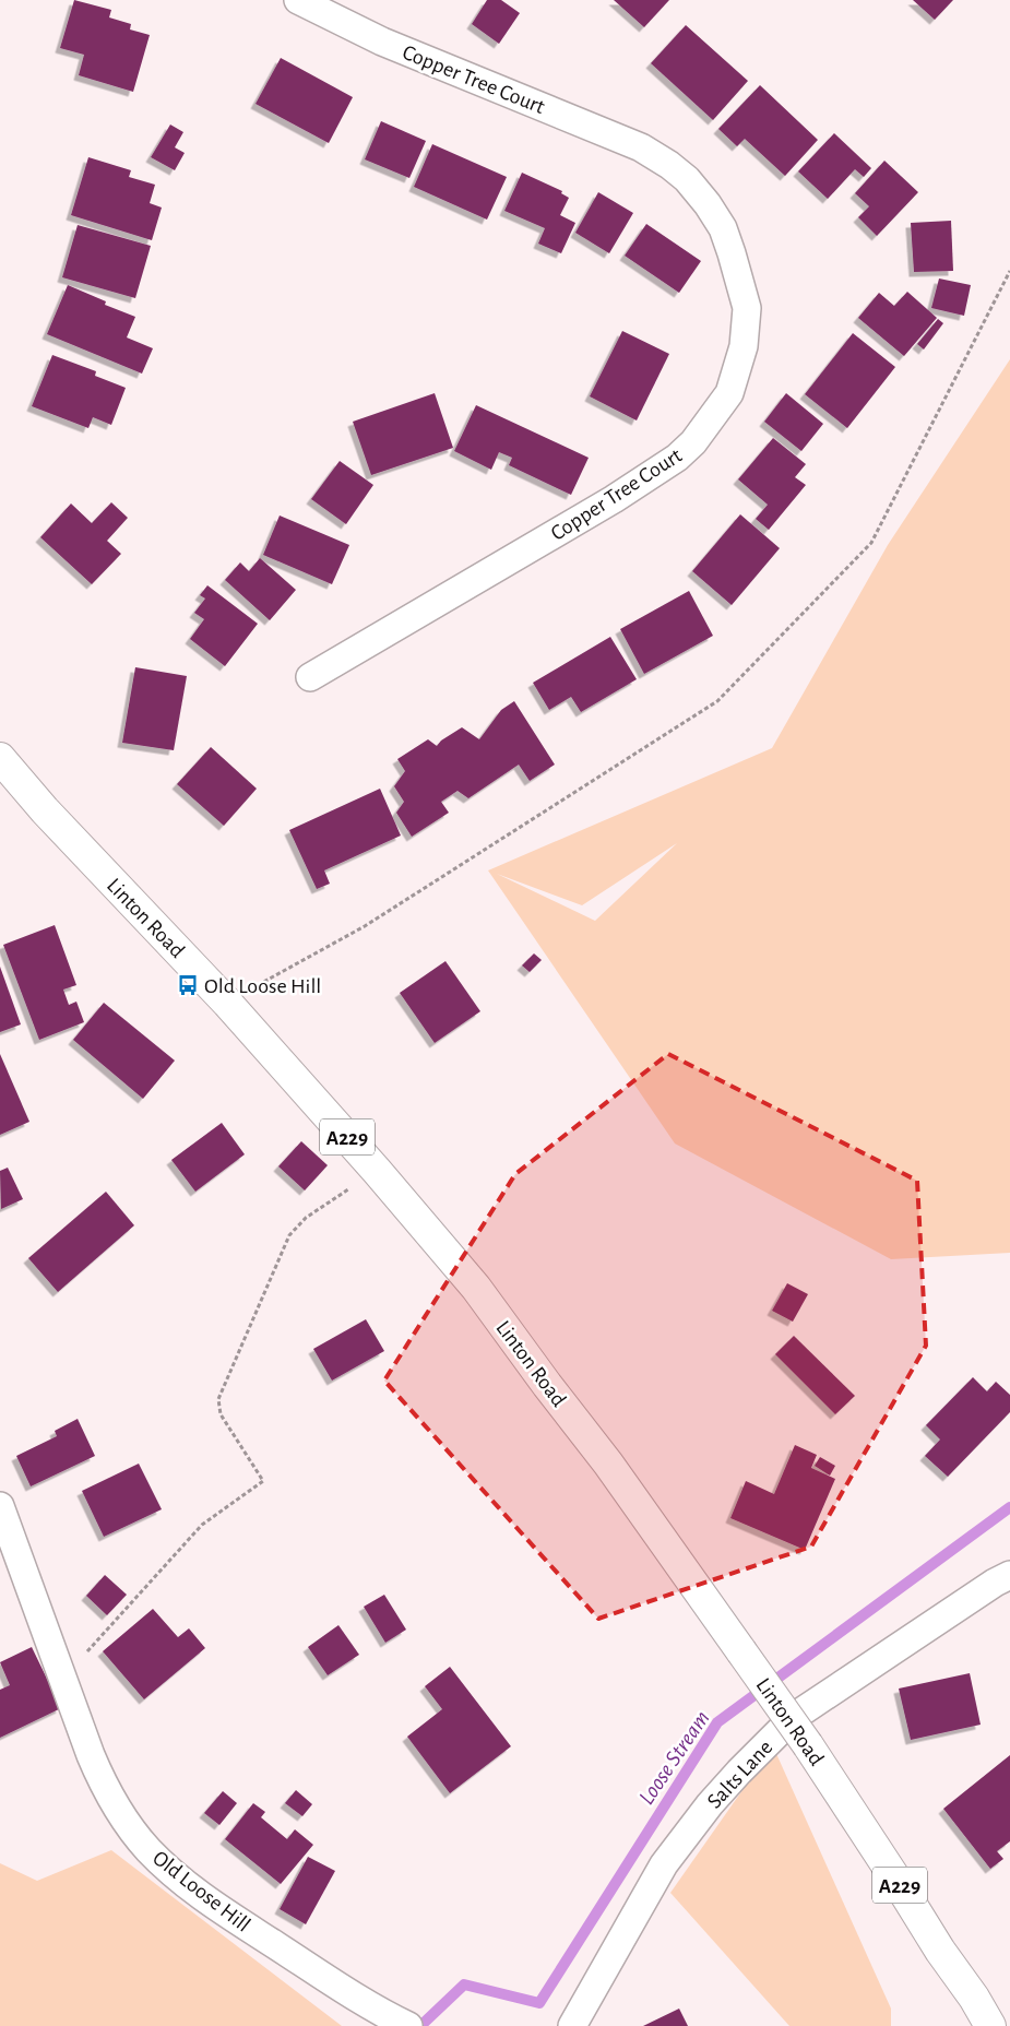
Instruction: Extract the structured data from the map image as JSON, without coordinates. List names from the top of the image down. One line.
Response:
{"streets":{"highway":["Linton Road","A229"],"street":["Copper Tree Court","Salts Lane","Old Loose Hill"]},"water":["Loose Stream"],"places":{"bus stop":["Old Loose Hill"]}}
